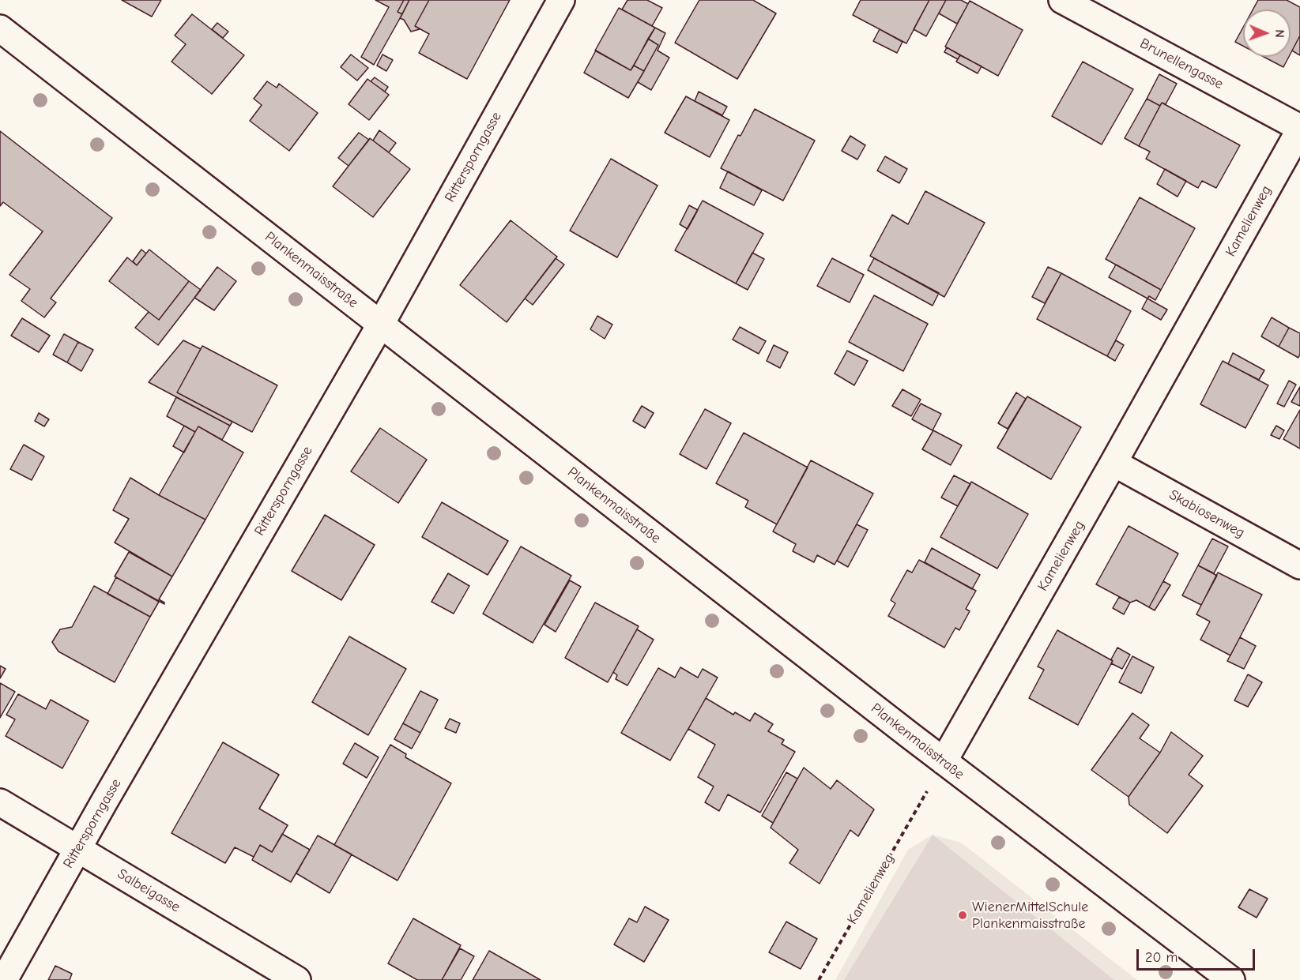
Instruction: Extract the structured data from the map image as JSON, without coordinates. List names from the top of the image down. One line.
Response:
{"streets":{"street":["Brunellengasse","Rittersporngasse","Kamelienweg","Plankenmaisstraße","Skabiosenweg","Salbeigasse"]},"crossings":[["Brunellengasse","Kamelienweg"],["Rittersporngasse","Plankenmaisstraße"],["Rittersporngasse","Salbeigasse"],["Kamelienweg","Plankenmaisstraße"],["Kamelienweg","Skabiosenweg"]],"places":["WienerMittelSchule Plankenmaisstraße"],"scale_bar":"20 m","north":"right"}
